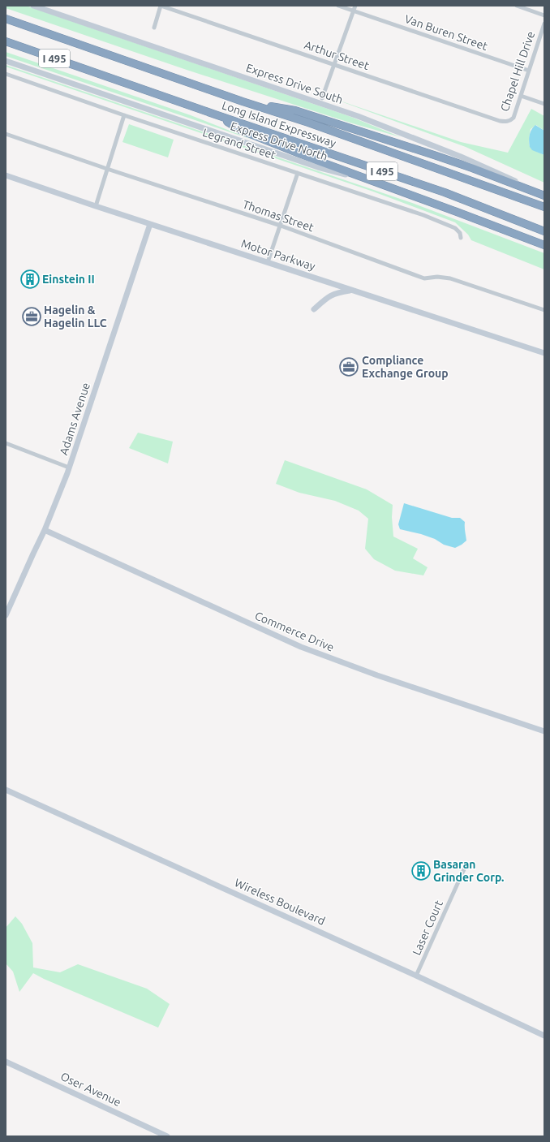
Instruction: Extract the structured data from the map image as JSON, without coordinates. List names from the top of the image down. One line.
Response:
{"streets":{"highway":["I 495","Long Island Expressway","Express Drive North"],"street":["Van Buren Street","Arthur Street","Chapel Hill Drive","Express Drive South","Legrand Street","Thomas Street","Motor Parkway","Adams Avenue","Commerce Drive","Wireless Boulevard","Laser Court","Oser Avenue"]},"crossings":[["Van Buren Street","Chapel Hill Drive"],["Arthur Street","Chapel Hill Drive"],["Motor Parkway","Adams Avenue"],["Adams Avenue","Commerce Drive"],["Wireless Boulevard","Laser Court"]],"places":{"building":["Einstein II","Basaran Grinder Corp."],"office":["Hagelin & Hagelin LLC","Compliance Exchange Group"]}}
